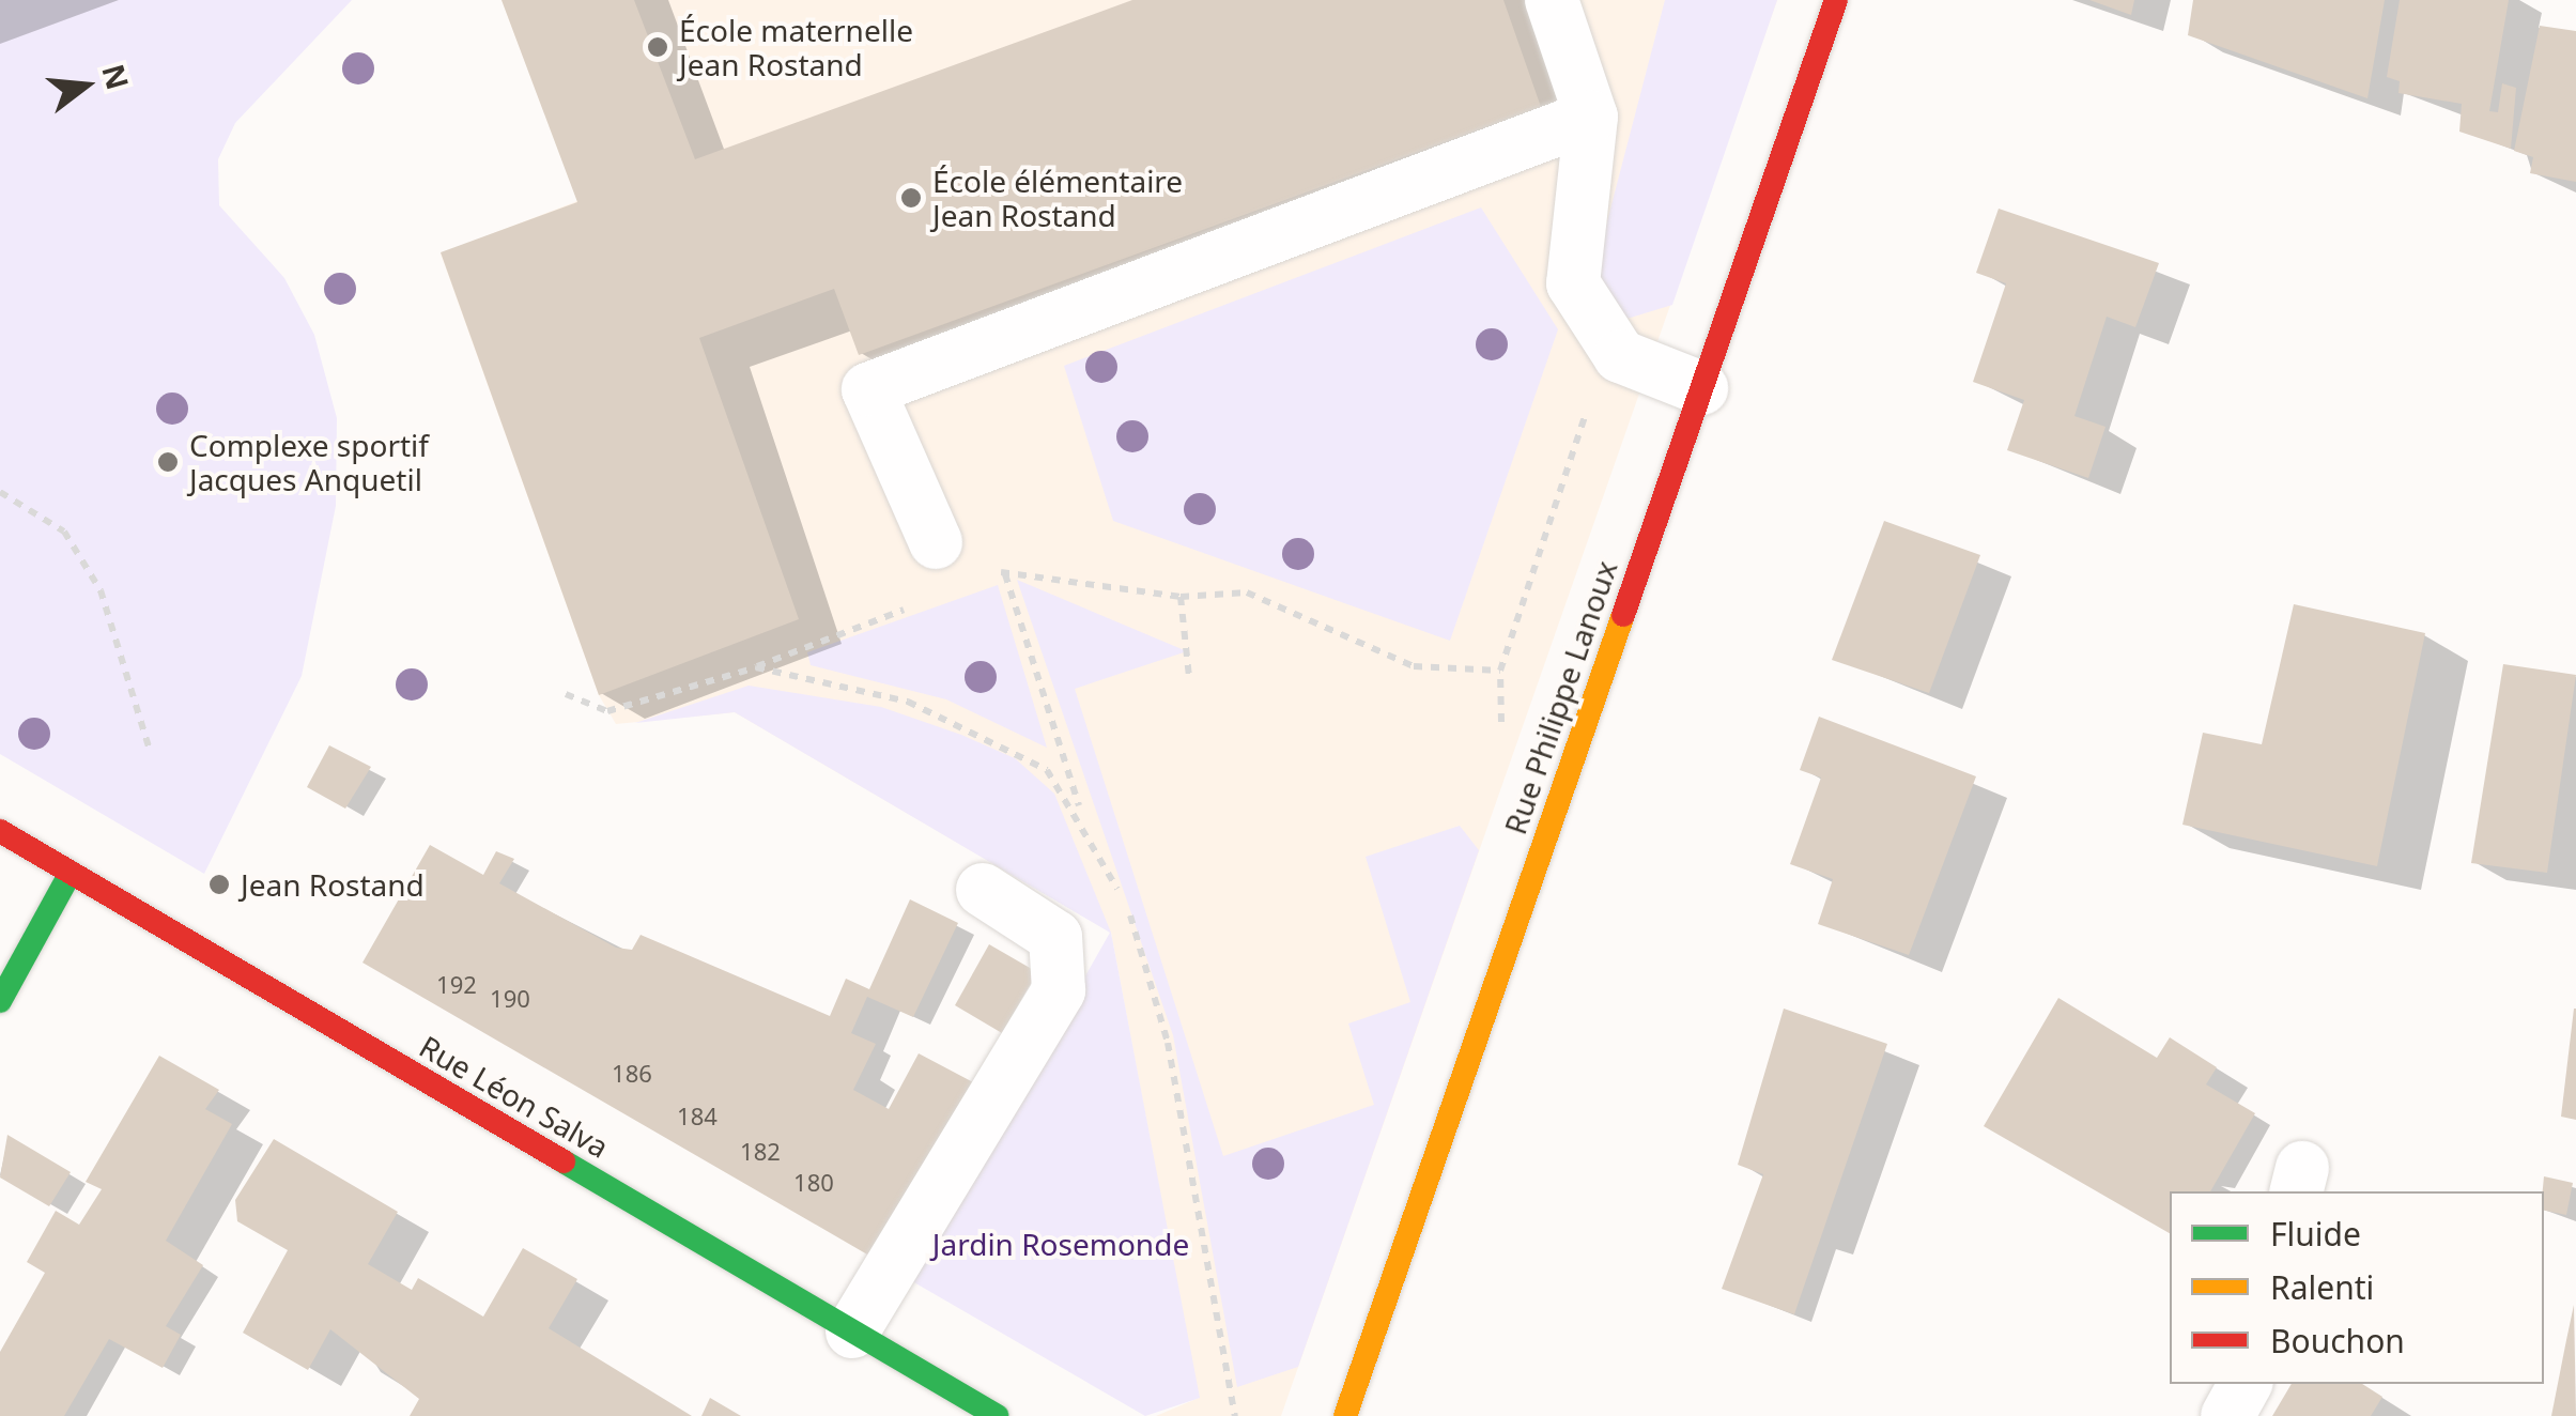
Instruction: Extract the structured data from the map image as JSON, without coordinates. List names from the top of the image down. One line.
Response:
{"streets":{"street":["Rue Philippe Lanoux","Rue Léon Salva"]},"parks":["Jardin Rosemonde"],"places":["École maternelle Jean Rostand","École élémentaire Jean Rostand","Complexe sportif Jacques Anquetil","Jean Rostand"],"house_numbers":["192","190","186","184","182","180"],"legend":["Fluide","Ralenti","Bouchon"],"north":"right"}
